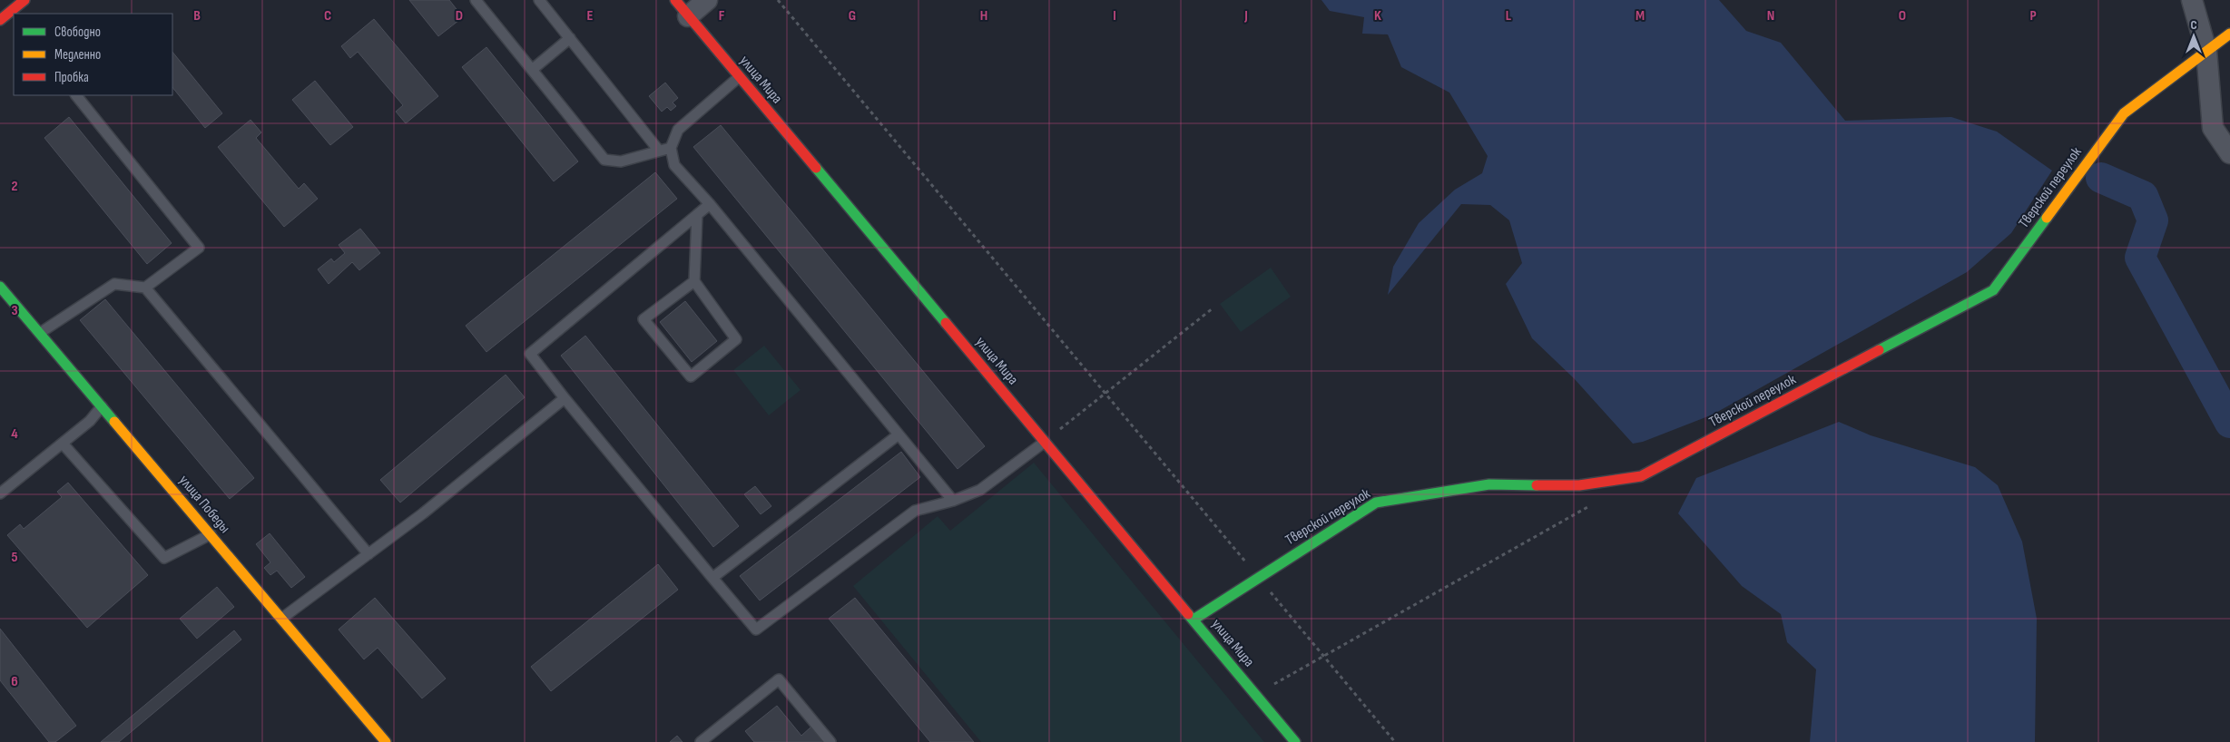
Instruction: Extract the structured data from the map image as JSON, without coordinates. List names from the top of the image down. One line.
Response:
{"streets":{"street":["улица Мира","Тверской переулок","улица Победы"]},"crossings":[["улица Мира","Тверской переулок"]],"legend":["Свободно","Медленно","Пробка"],"north":"top","grid":{"columns":["B","C","D","E","F","G","H","I","J","K","L","M","N","O","P"],"rows":["2","3","4","5","6"]}}
